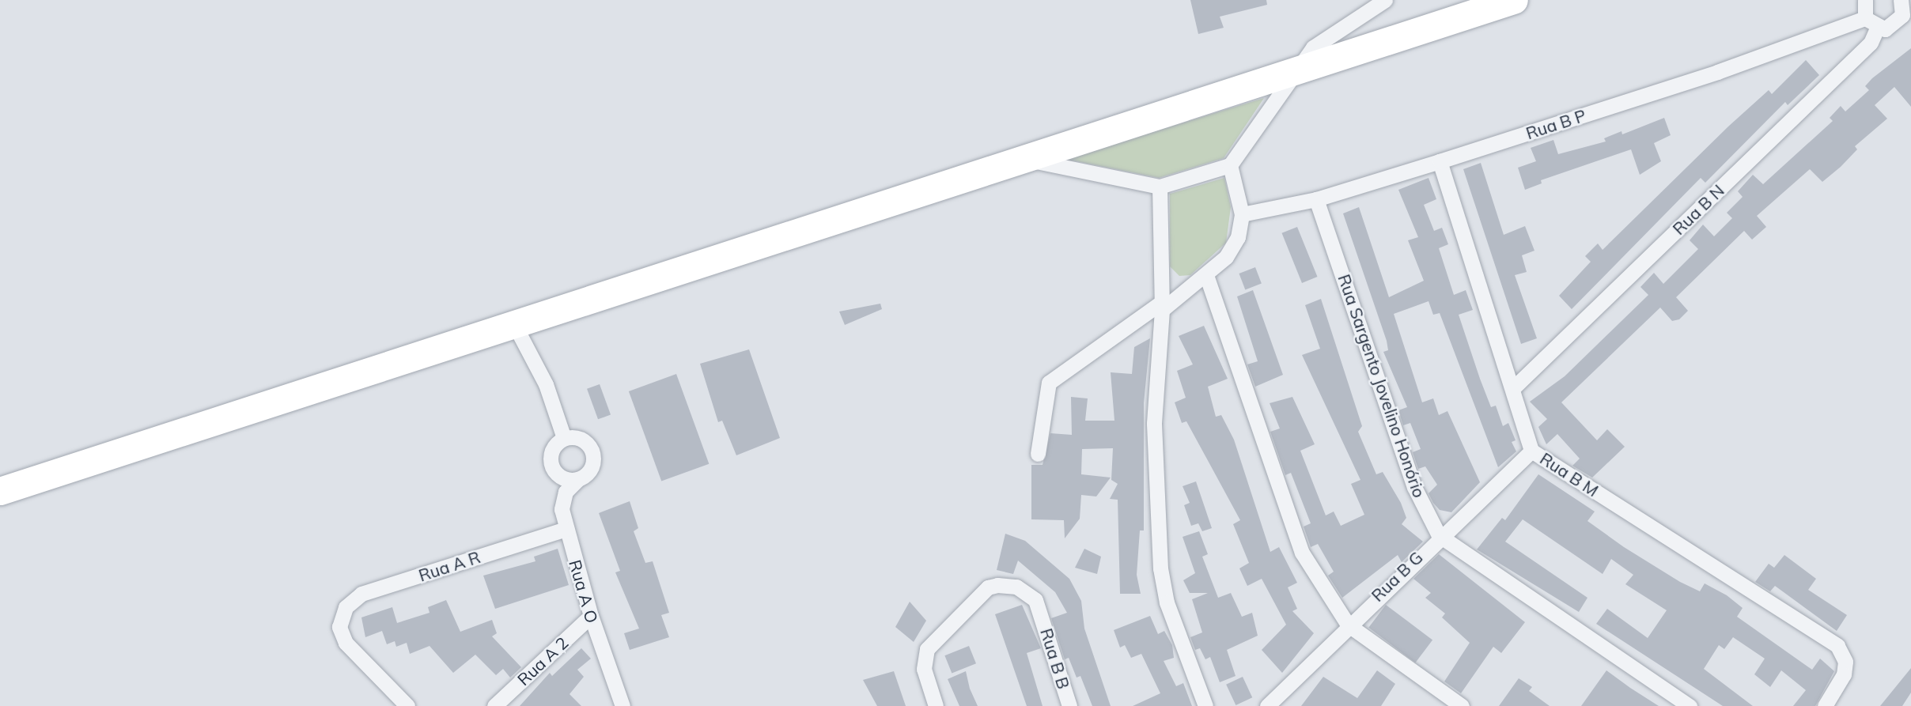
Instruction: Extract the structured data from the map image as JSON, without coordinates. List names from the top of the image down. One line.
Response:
{"streets":{"street":["Rua B P","Rua B N","Rua Sargento Jovelino Honório","Rua B M","Rua A R","Rua B G","Rua A O","Rua B B","Rua A 2"]},"crossings":[["Rua B P","Rua B N"],["Rua B P","Rua Sargento Jovelino Honório"],["Rua B P","Rua B M"],["Rua B N","Rua B M"],["Rua Sargento Jovelino Honório","Rua B G"],["Rua B M","Rua B G"],["Rua A R","Rua A O"],["Rua A O","Rua A 2"]]}
